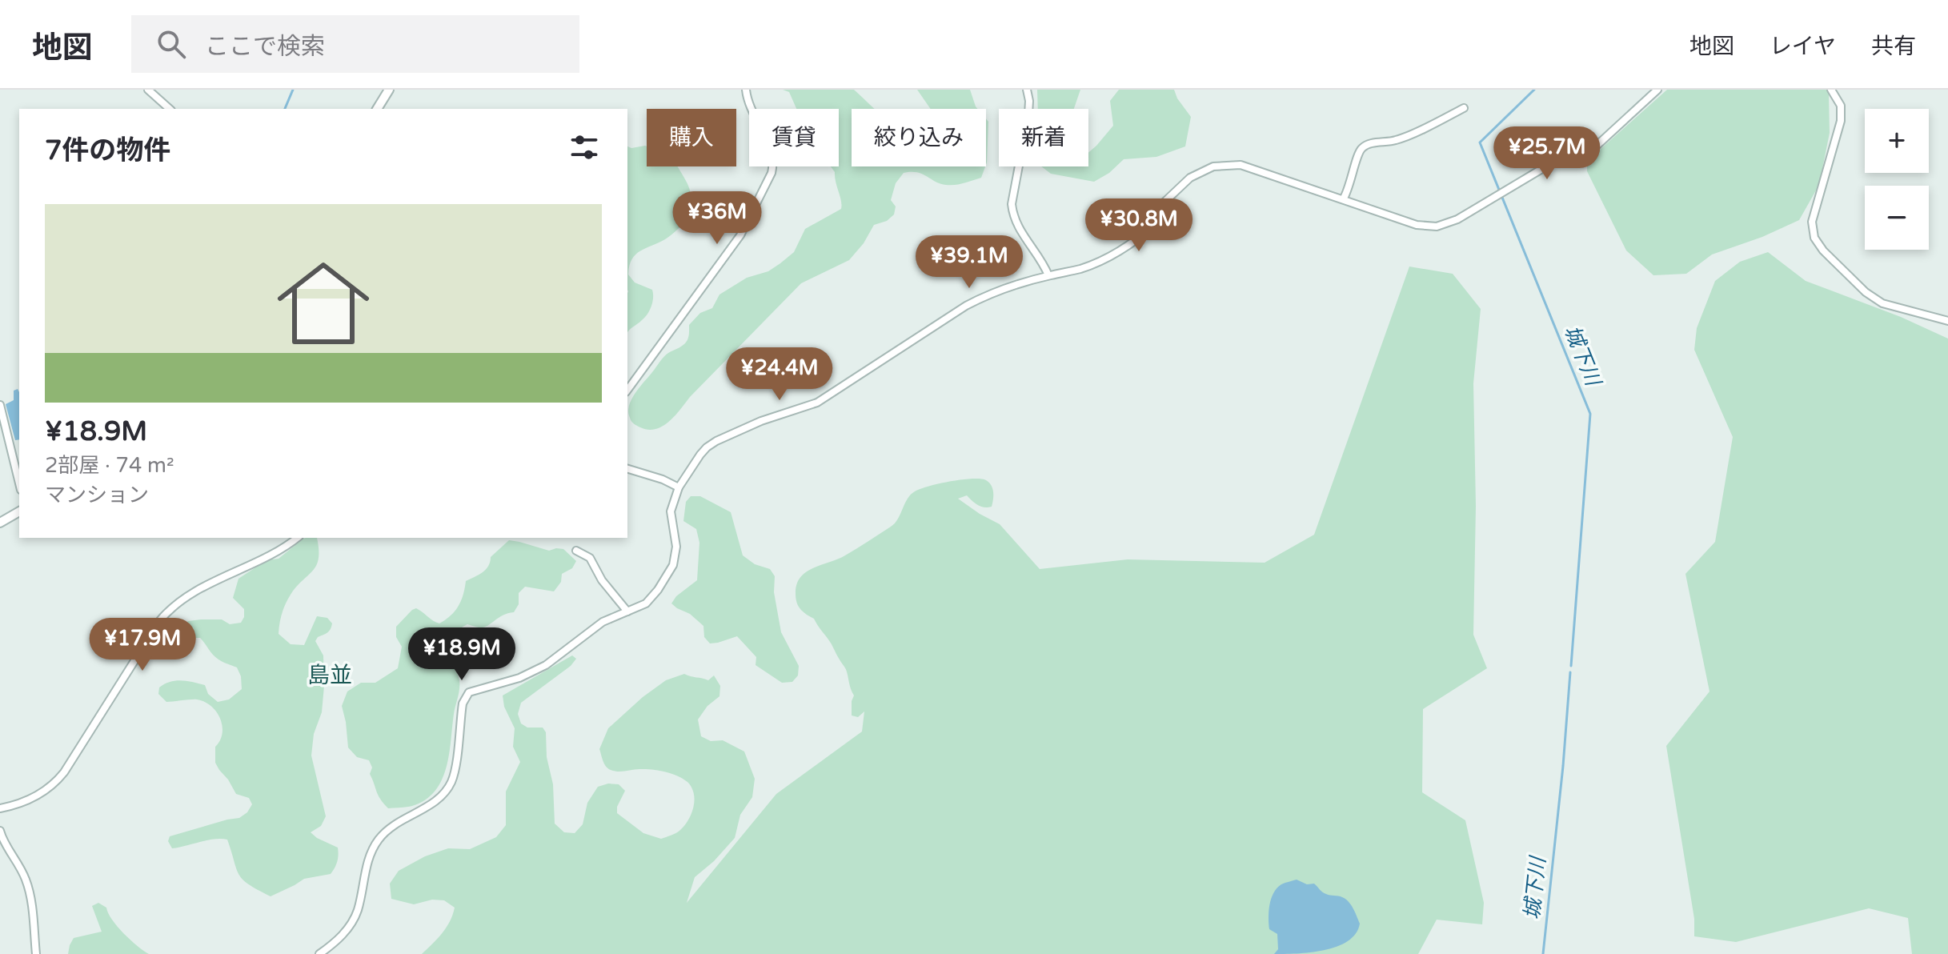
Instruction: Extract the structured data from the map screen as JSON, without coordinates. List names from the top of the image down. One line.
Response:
{"districts":["島並"],"water":["城下川"],"page":{"header":"地図","search":"ここで検索","nav":["地図","レイヤ","共有"],"map_buttons":["+","−"],"chip":["購入","賃貸","絞り込み","新着"],"heading":"7件の物件","price":["¥25.7M","¥36M","¥30.8M","¥39.1M","¥24.4M","¥17.9M","¥18.9M"],"list":[{"name":"¥18.9M","note":"2部屋 · 74 m² · マンション"}]}}
